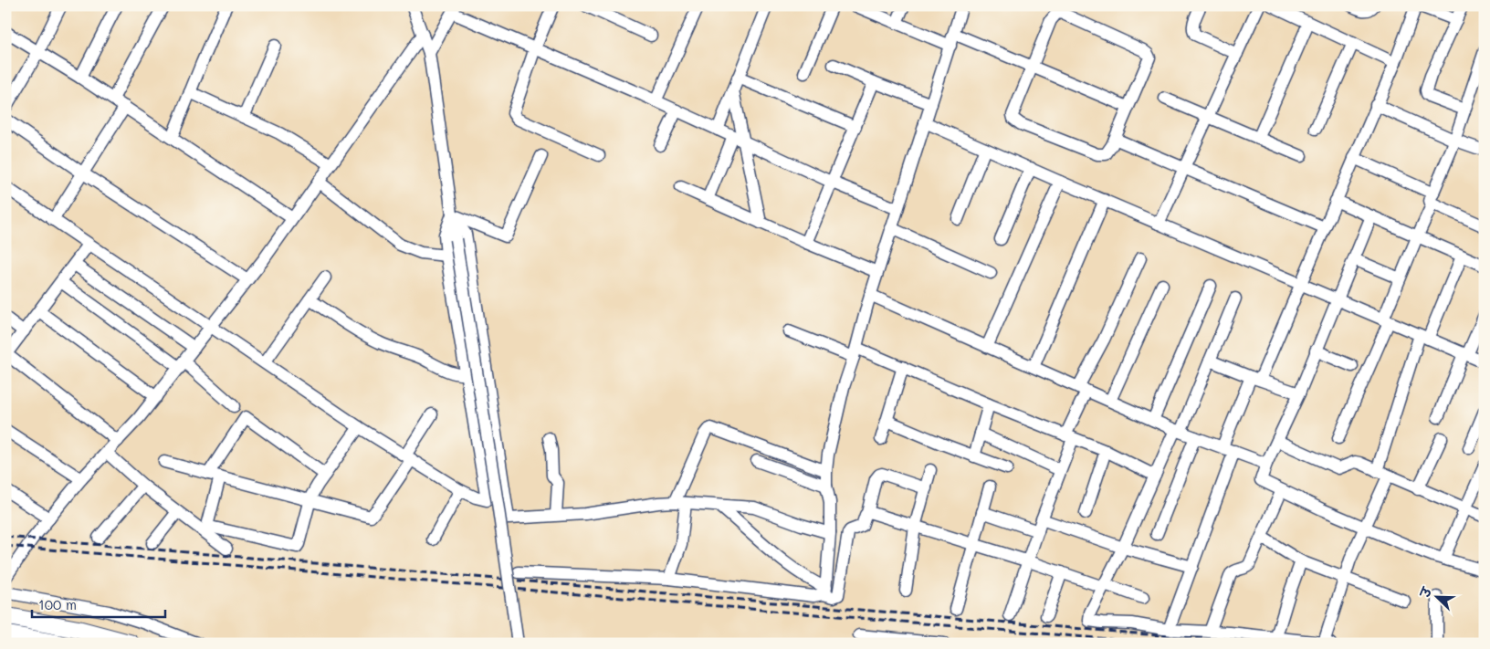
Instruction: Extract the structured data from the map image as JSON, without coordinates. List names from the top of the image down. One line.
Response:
{"scale_bar":"100 m","north":"top left"}
